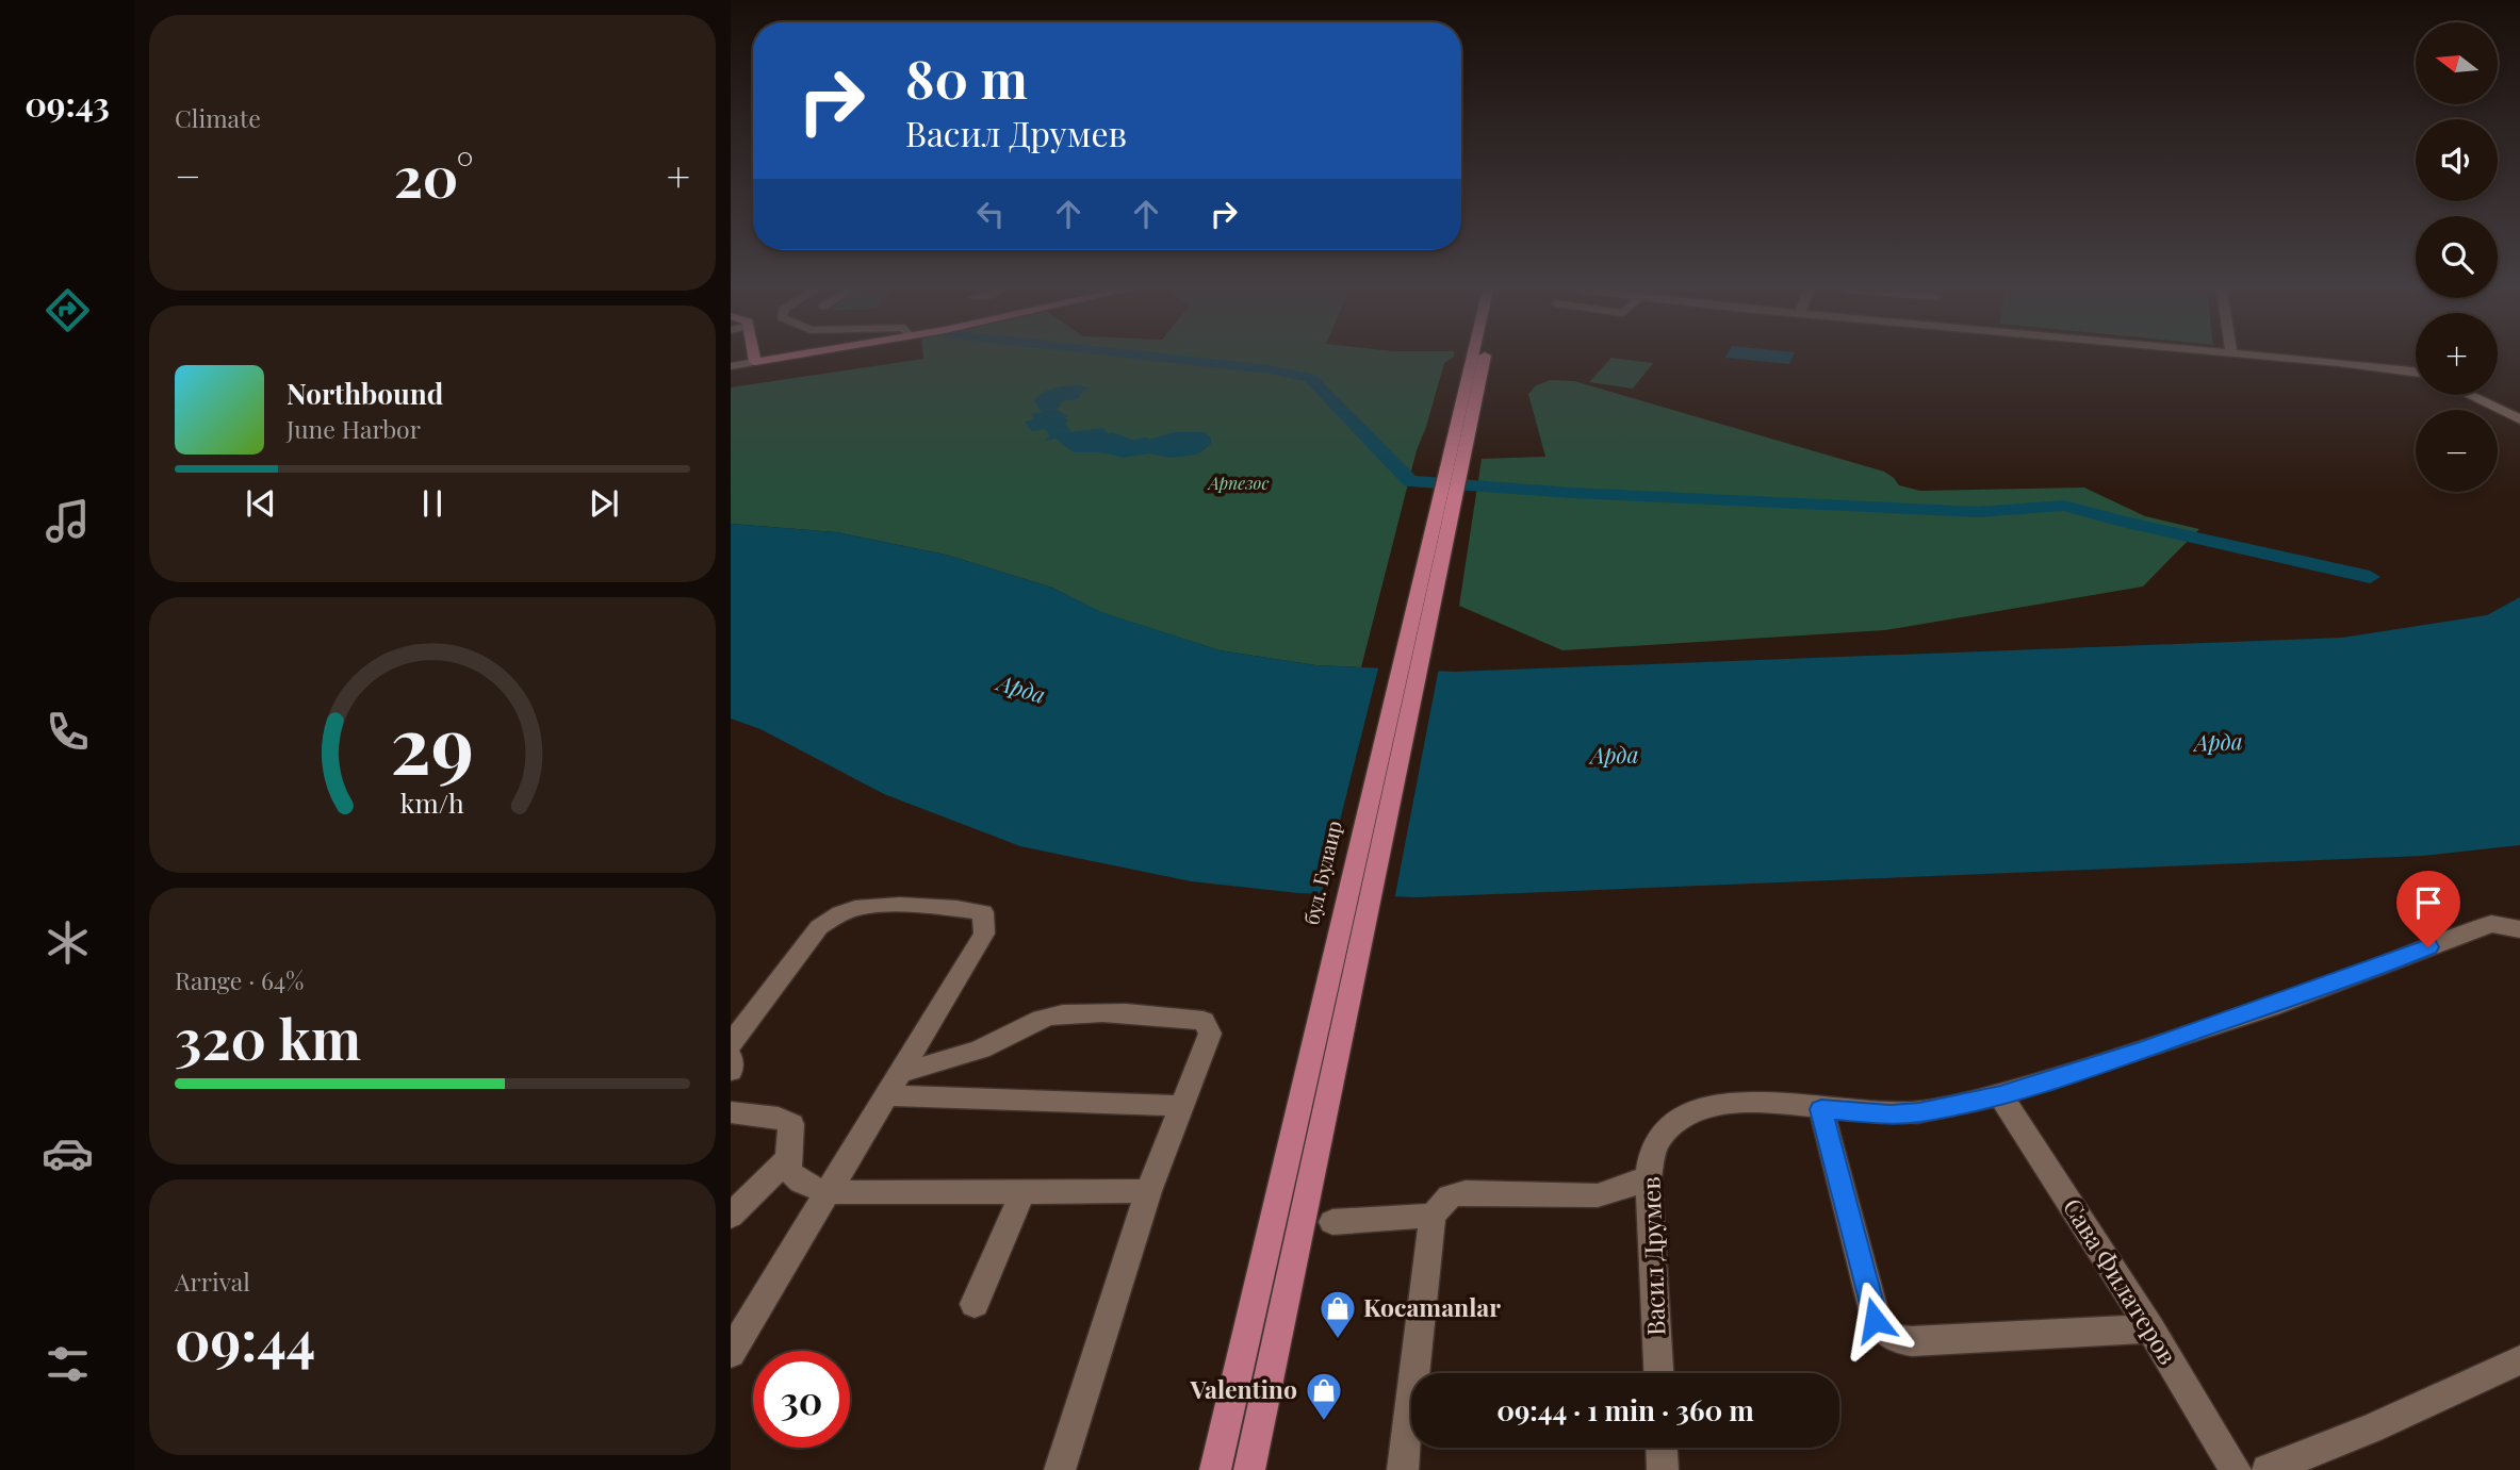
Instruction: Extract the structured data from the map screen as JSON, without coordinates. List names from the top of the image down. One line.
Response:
{"streets":{"main road":["бул. Булаир"],"street":["Васил Друмев","Сава Филатеров"]},"crossings":[["Васил Друмев","Сава Филатеров"]],"water":["Арда"],"parks":["Арпезос"],"places":{"shop":["Kocamanlar","Valentino"]},"north":"left","page":{"tabs":"09:43","tile":["Climate",["Range · 64%","320 km"],["Arrival","09:44"]],"map_buttons":["+","−"],"turn":["80 m","Васил Друмев"],"heat":["−","20°","+"],"song":["Northbound","June Harbor"],"limit":"30","trip":"09:44 · 1 min · 360 m","gauge":["29","km/h"]}}
